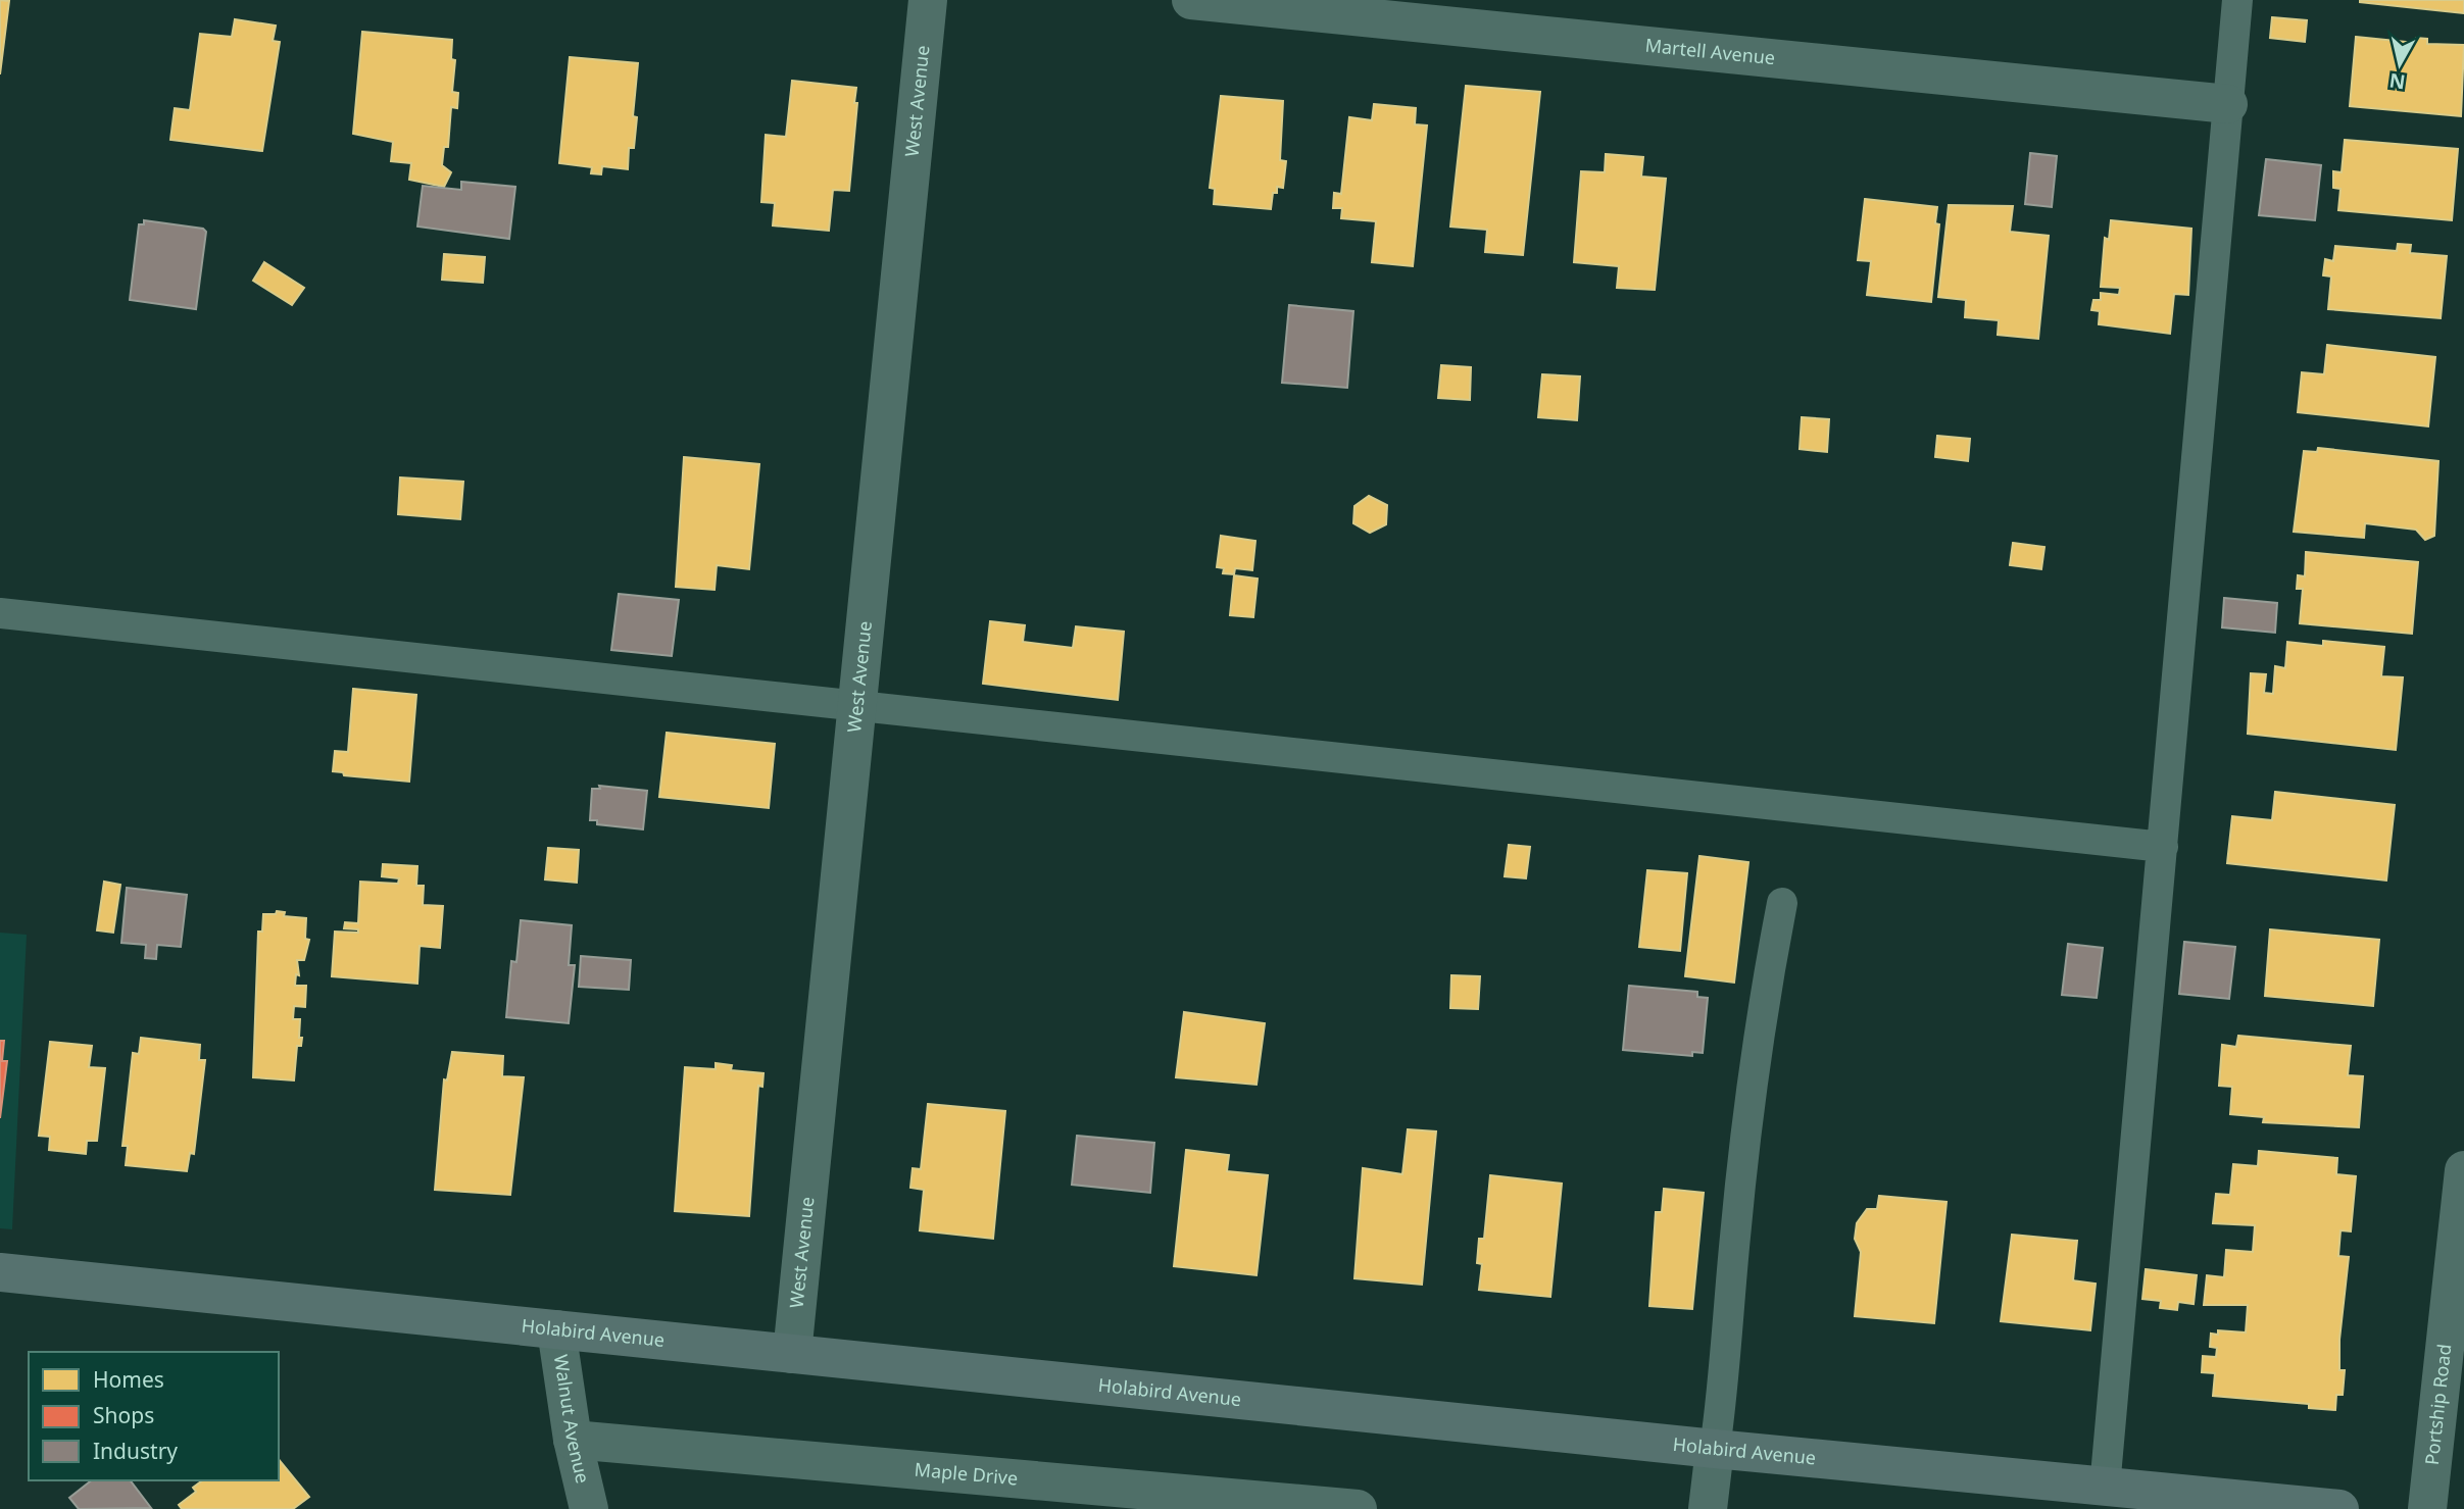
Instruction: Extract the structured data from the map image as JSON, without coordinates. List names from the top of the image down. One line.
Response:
{"streets":{"main road":["Holabird Avenue"],"street":["Martell Avenue","West Avenue","Portship Road","Walnut Avenue","Maple Drive"]},"crossings":[["West Avenue","Holabird Avenue"],["Holabird Avenue","Walnut Avenue"],["Walnut Avenue","Maple Drive"]],"legend":["Homes","Shops","Industry"],"north":"bottom"}
